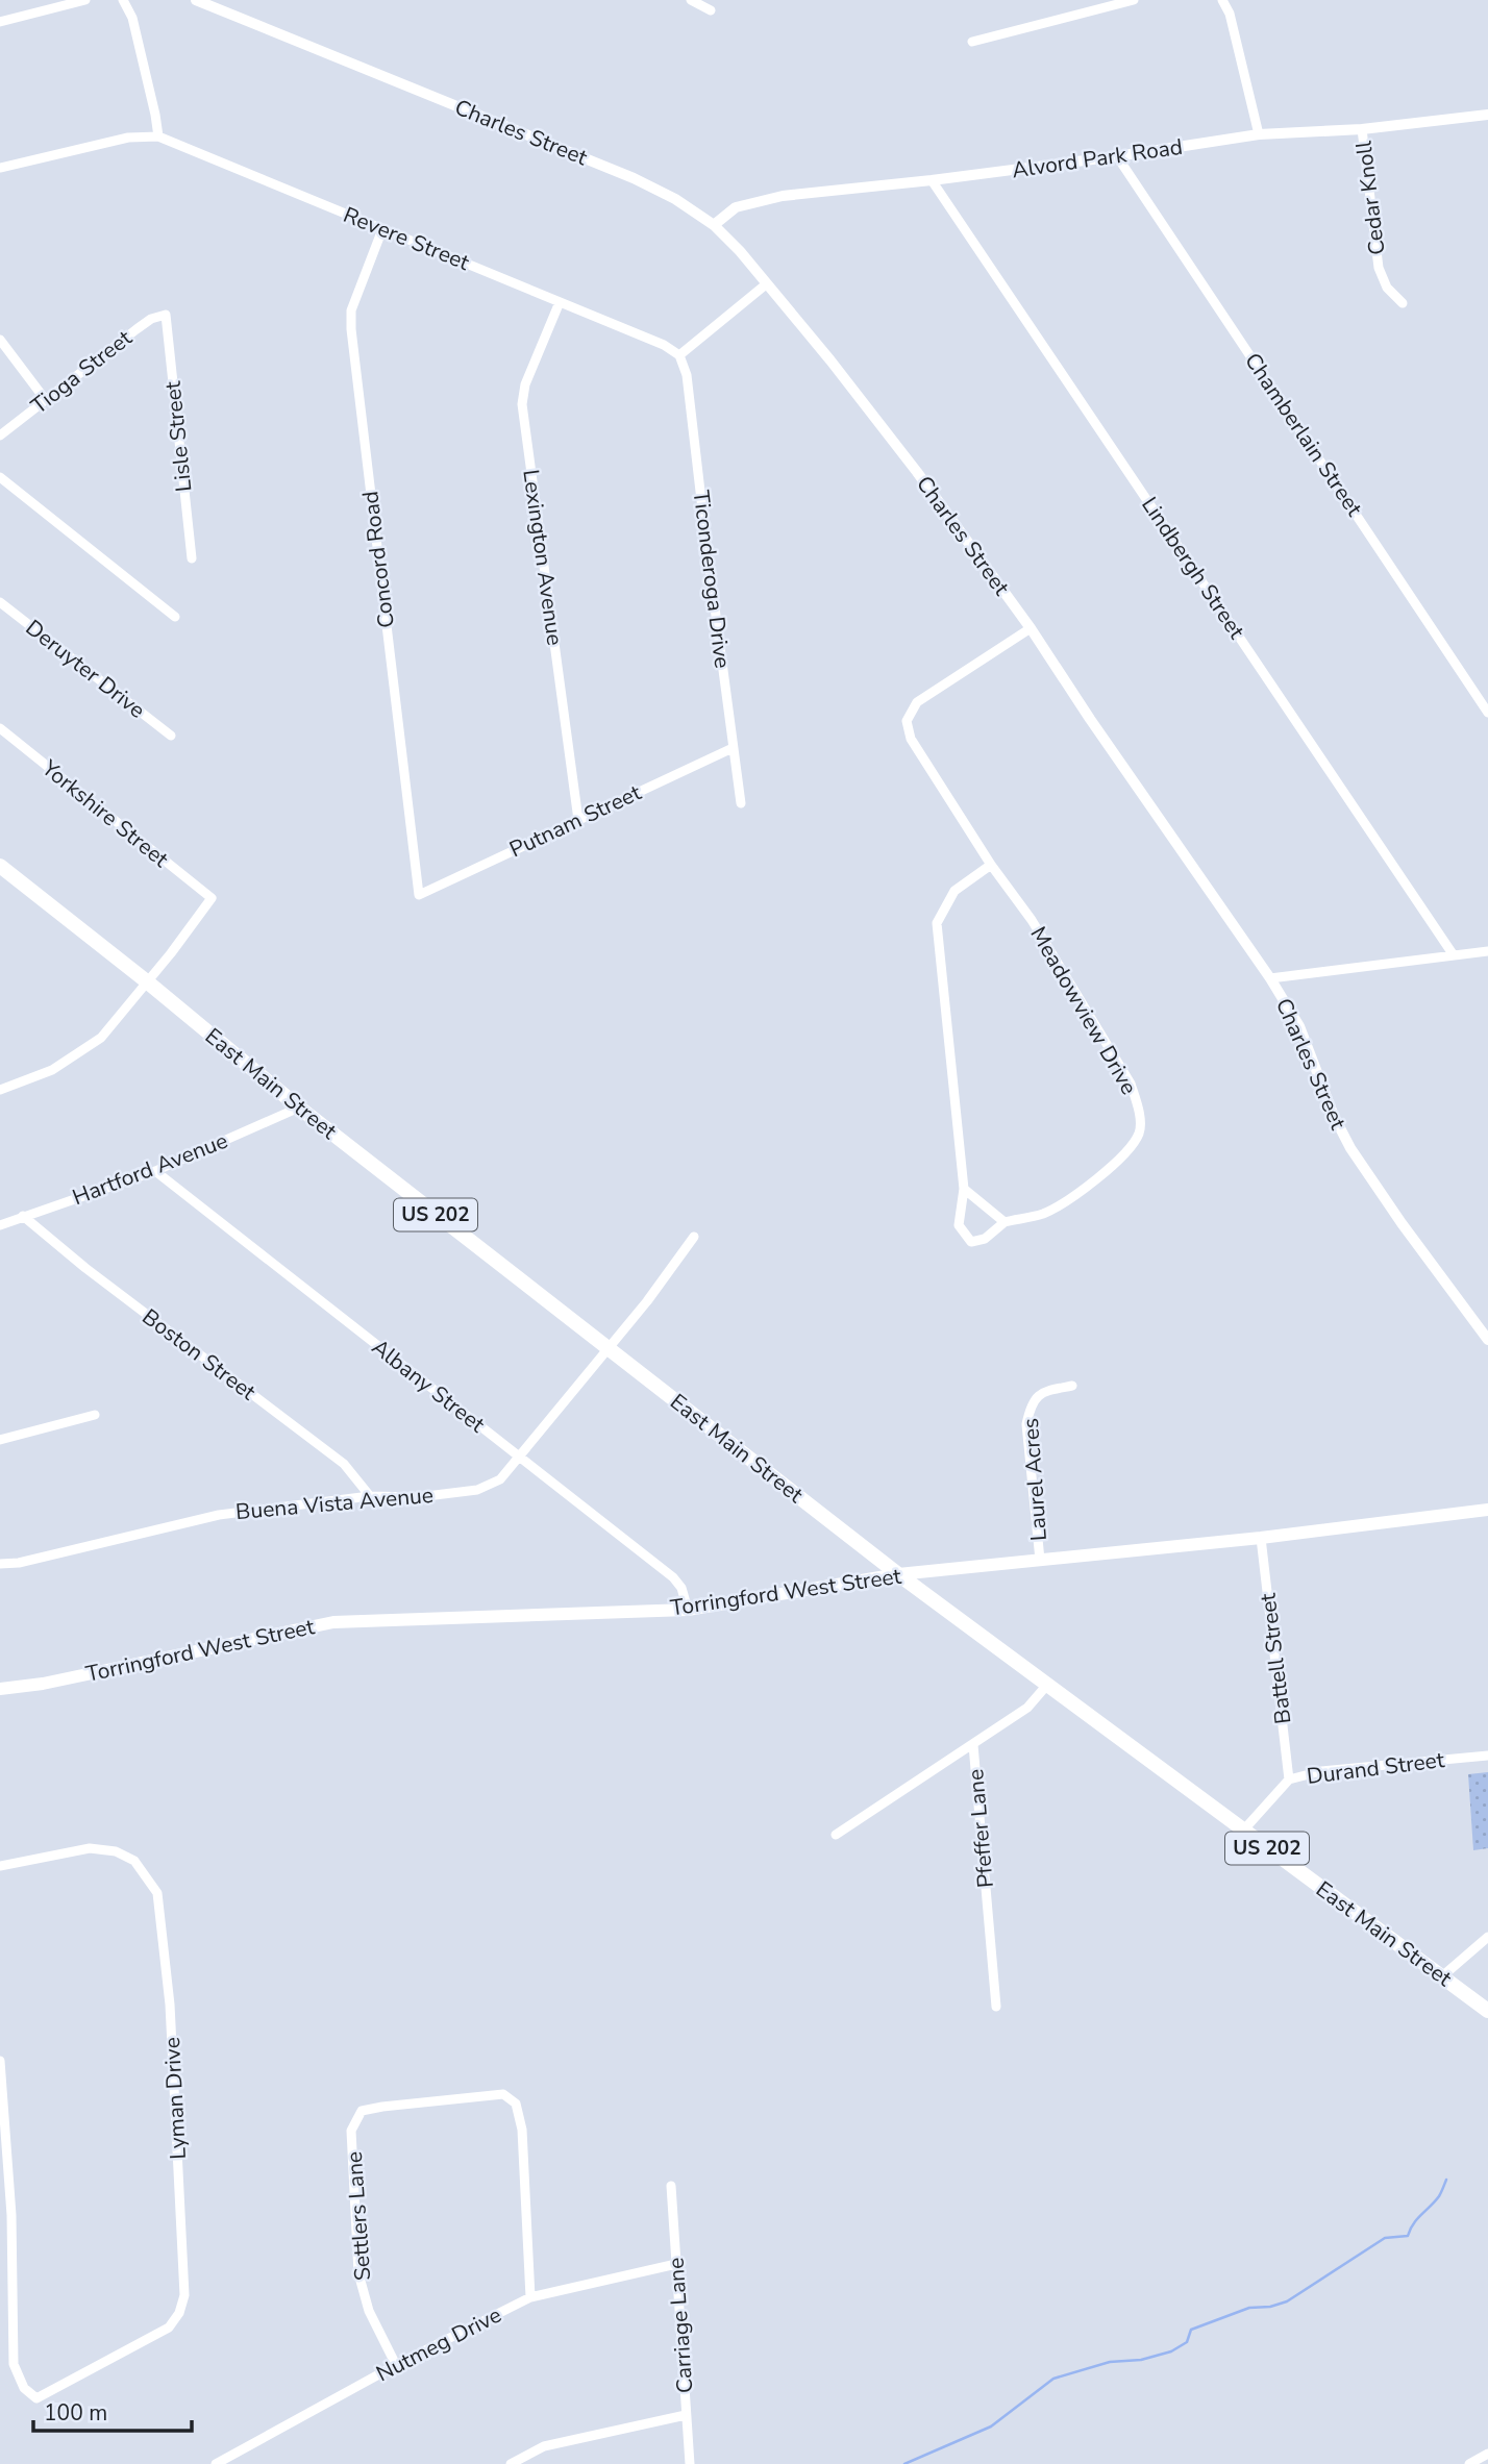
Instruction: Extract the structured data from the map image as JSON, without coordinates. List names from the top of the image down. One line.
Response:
{"streets":{"highway":["East Main Street","US 202"],"main road":["Torringford West Street"],"street":["Charles Street","Alvord Park Road","Cedar Knoll","Revere Street","Tioga Street","Chamberlain Street","Lisle Street","Lexington Avenue","Concord Road","Lindbergh Street","Ticonderoga Drive","Deruyter Drive","Yorkshire Street","Putnam Street","Meadowview Drive","Hartford Avenue","Boston Street","Albany Street","Laurel Acres","Buena Vista Avenue","Battell Street","Durand Street","Pfeffer Lane","Lyman Drive","Settlers Lane","Carriage Lane","Nutmeg Drive"]},"crossings":[["Charles Street","Alvord Park Road"],["Charles Street","Meadowview Drive"],["Alvord Park Road","Cedar Knoll"],["Alvord Park Road","Chamberlain Street"],["Alvord Park Road","Lindbergh Street"],["Revere Street","Lexington Avenue"],["Revere Street","Concord Road"],["Revere Street","Ticonderoga Drive"],["Tioga Street","Lisle Street"],["Lexington Avenue","Putnam Street"],["Concord Road","Putnam Street"],["Ticonderoga Drive","Putnam Street"],["Yorkshire Street","East Main Street"],["East Main Street","Hartford Avenue"],["East Main Street","Buena Vista Avenue"],["East Main Street","Torringford West Street"],["East Main Street","Durand Street"],["East Main Street","Pfeffer Lane"],["Hartford Avenue","Boston Street"],["Hartford Avenue","Albany Street"],["Boston Street","Buena Vista Avenue"],["Albany Street","Buena Vista Avenue"],["Albany Street","Torringford West Street"],["Laurel Acres","Torringford West Street"],["Torringford West Street","Battell Street"],["Battell Street","Durand Street"],["Settlers Lane","Nutmeg Drive"],["Carriage Lane","Nutmeg Drive"]],"scale_bar":"100 m"}
